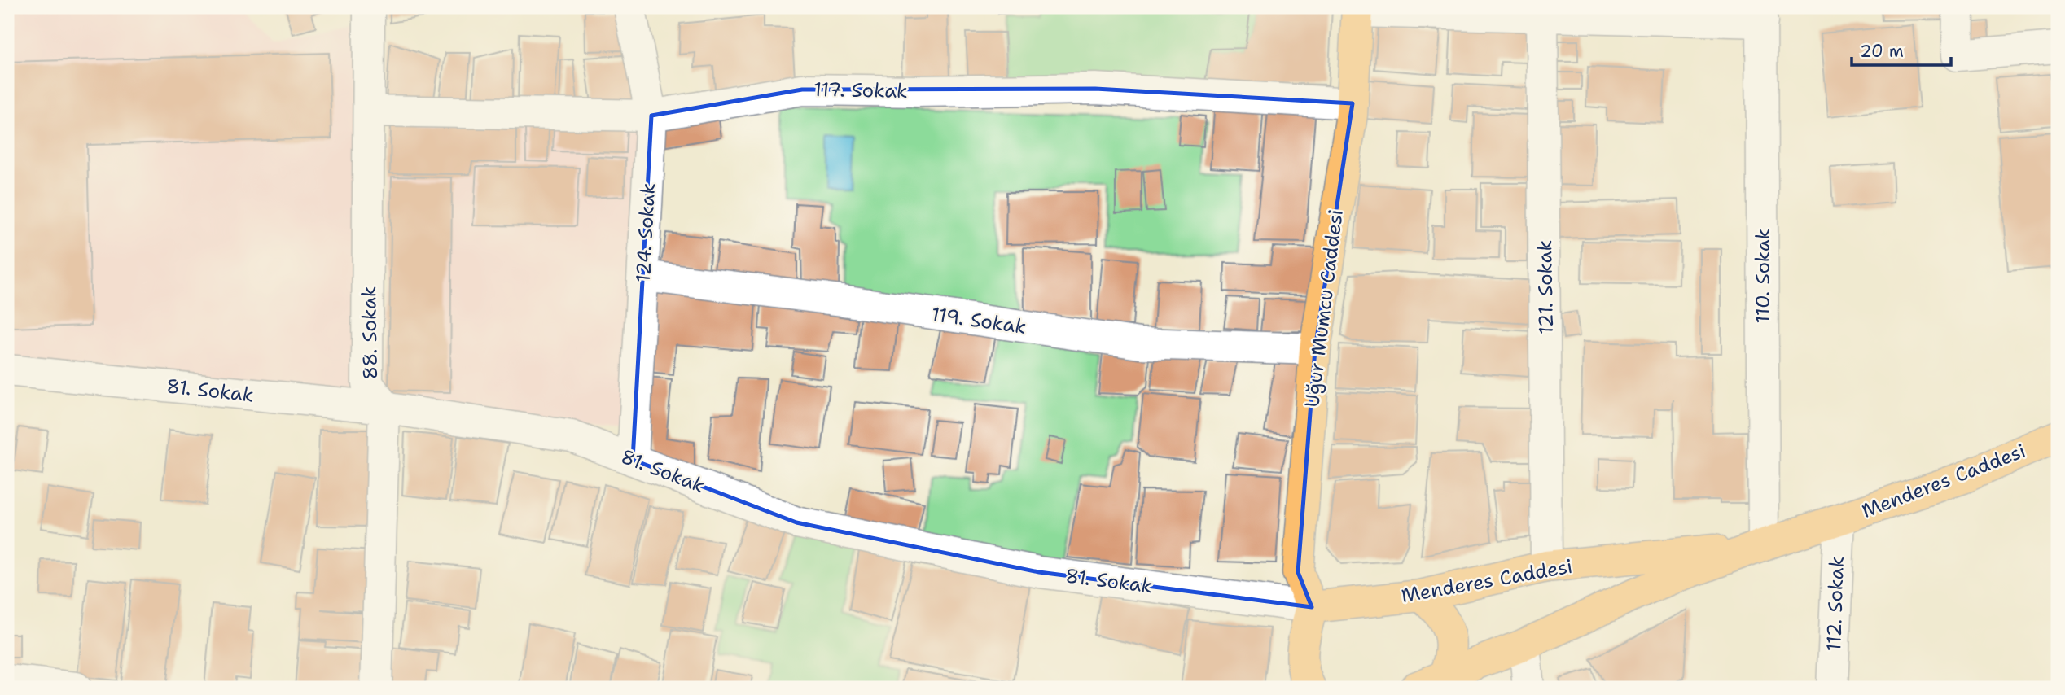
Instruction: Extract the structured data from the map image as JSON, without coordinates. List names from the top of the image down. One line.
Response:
{"streets":{"main road":["Uğur Mumcu Caddesi","Menderes Caddesi"],"street":["117. Sokak","124. Sokak","110. Sokak","121. Sokak","119. Sokak","88. Sokak","81. Sokak","112. Sokak"]},"crossings":[["117. Sokak","124. Sokak"],["117. Sokak","Uğur Mumcu Caddesi"],["117. Sokak","88. Sokak"],["124. Sokak","119. Sokak"],["124. Sokak","81. Sokak"],["110. Sokak","Menderes Caddesi"],["121. Sokak","Menderes Caddesi"],["Uğur Mumcu Caddesi","119. Sokak"],["Uğur Mumcu Caddesi","81. Sokak"],["Uğur Mumcu Caddesi","Menderes Caddesi"],["88. Sokak","81. Sokak"],["81. Sokak","Menderes Caddesi"],["Menderes Caddesi","112. Sokak"]],"scale_bar":"20 m"}
